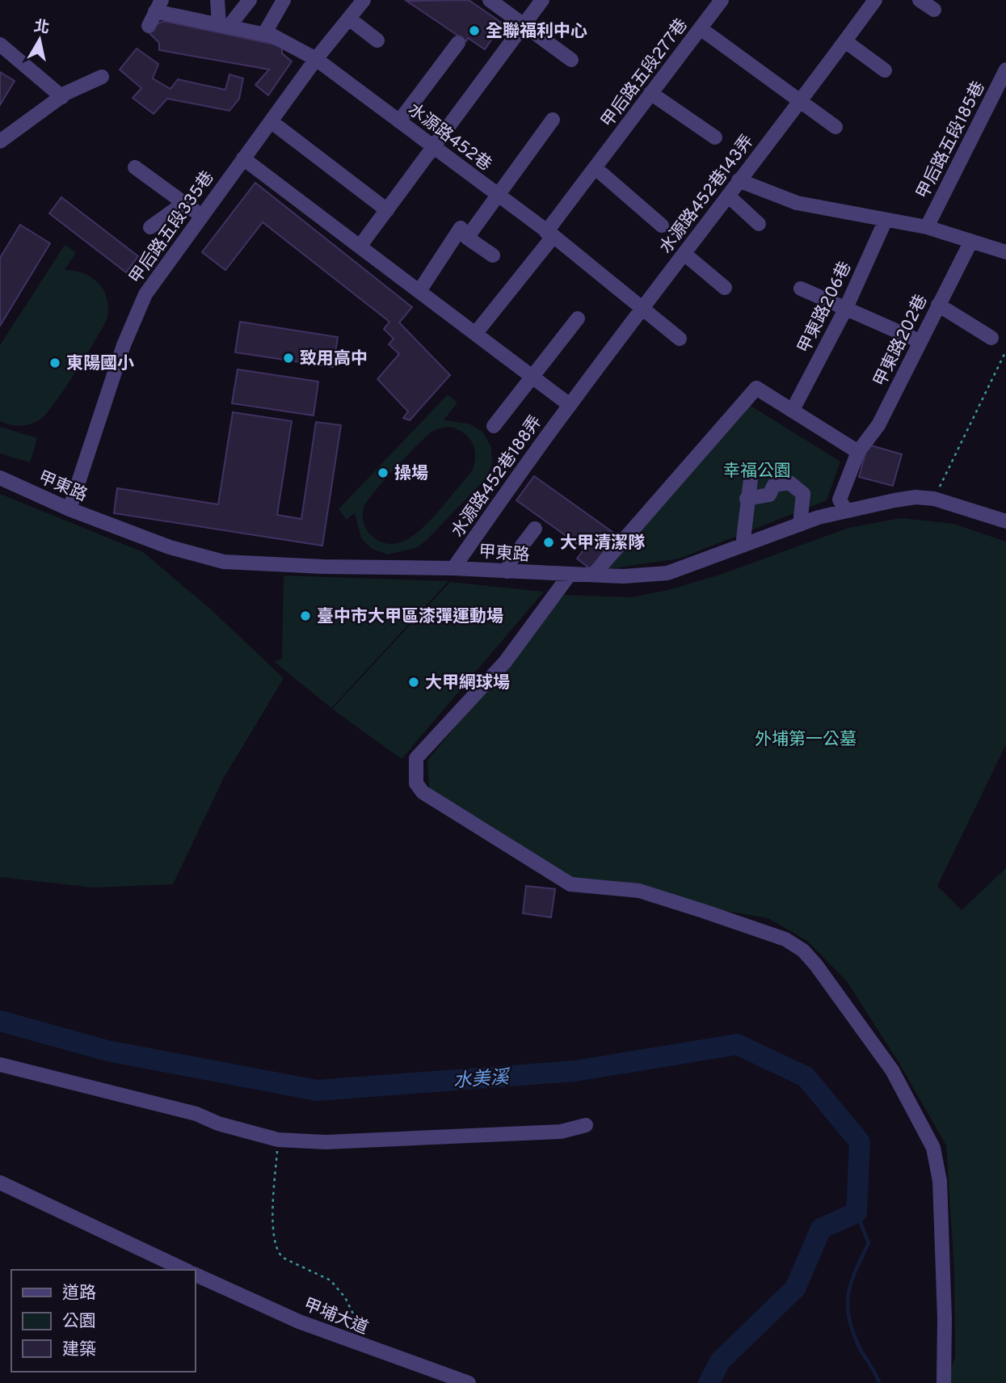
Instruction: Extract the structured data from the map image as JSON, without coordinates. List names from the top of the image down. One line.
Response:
{"streets":{"street":["甲后路五段277巷","水源路452巷","甲后路五段185巷","水源路452巷143弄","甲后路五段335巷","甲東路206巷","甲東路202巷","水源路452巷188弄","甲東路","甲埔大道"]},"crossings":[["甲后路五段277巷","水源路452巷"],["水源路452巷","水源路452巷143弄"],["水源路452巷","甲后路五段335巷"],["水源路452巷","水源路452巷188弄"],["水源路452巷143弄","水源路452巷188弄"],["甲后路五段335巷","甲東路"],["甲東路202巷","甲東路"],["水源路452巷188弄","甲東路"]],"water":["水美溪"],"parks":["幸福公園","外埔第一公墓"],"places":["全聯福利中心","致用高中","東陽國小","操場","大甲清潔隊","臺中市大甲區漆彈運動場","大甲網球場"],"legend":["道路","公園","建築"],"north":"top"}
